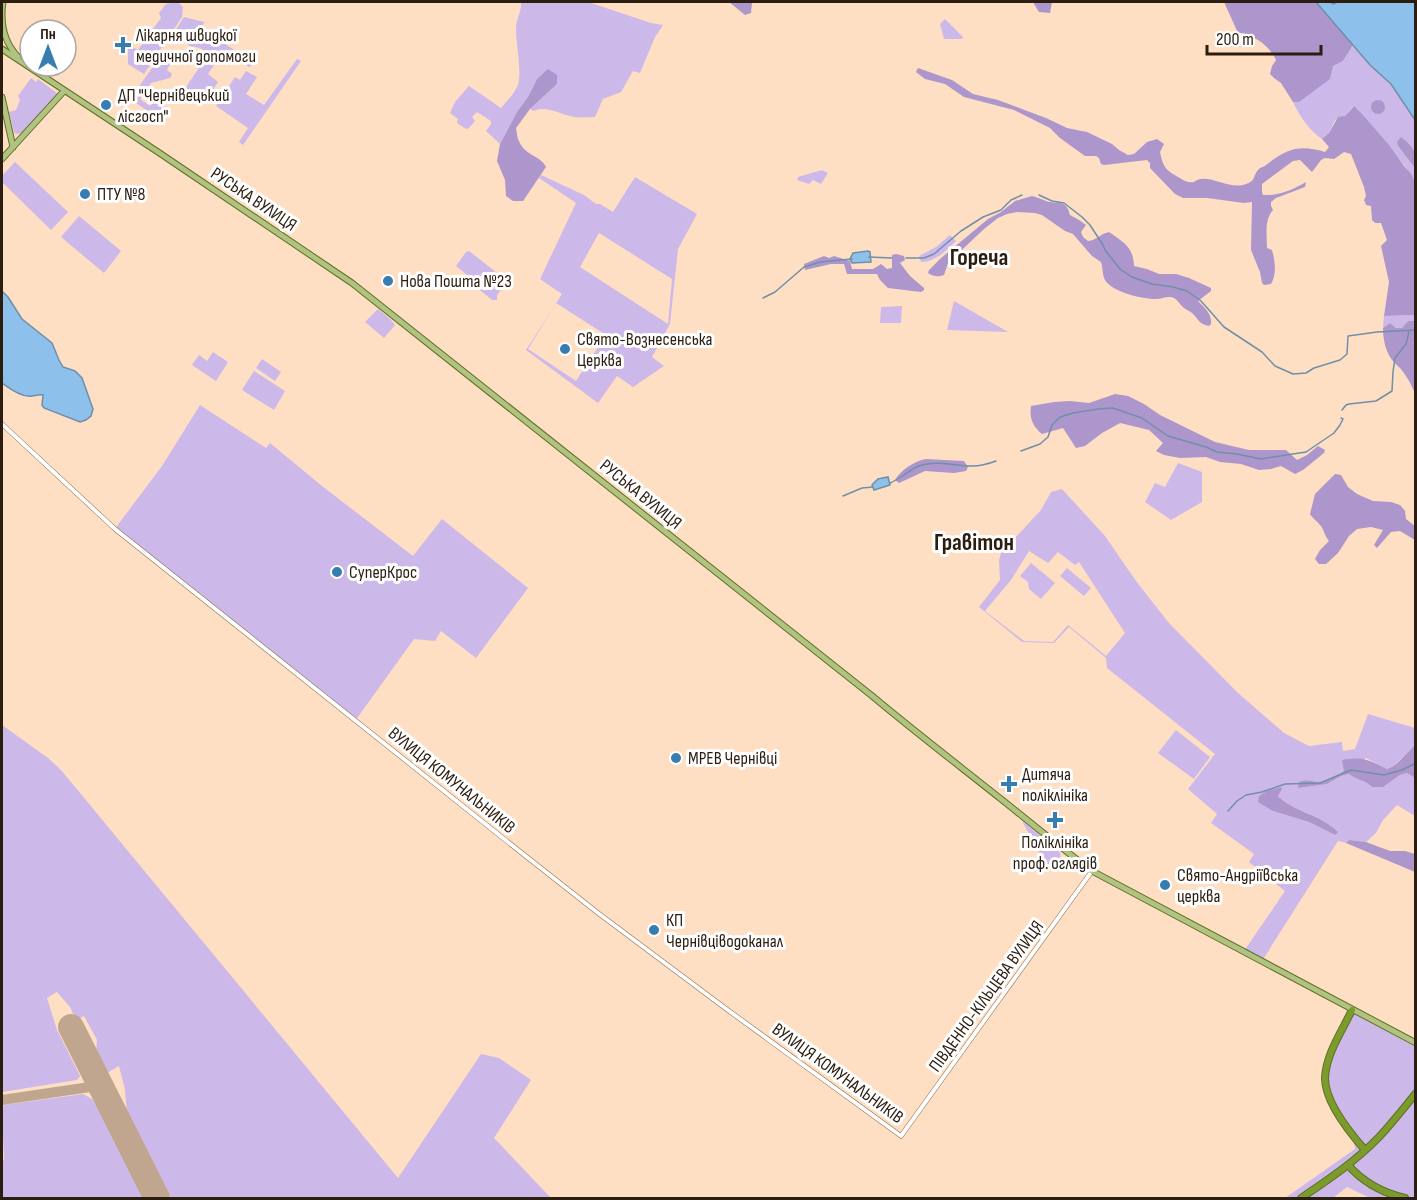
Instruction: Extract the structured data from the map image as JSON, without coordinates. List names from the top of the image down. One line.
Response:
{"streets":{"main road":["РУСЬКА ВУЛИЦЯ"],"street":["ВУЛИЦЯ КОМУНАЛЬНИКІВ","ПІВДЕННО-КІЛЬЦЕВА ВУЛИЦЯ"]},"crossings":[["РУСЬКА ВУЛИЦЯ","ПІВДЕННО-КІЛЬЦЕВА ВУЛИЦЯ"],["ВУЛИЦЯ КОМУНАЛЬНИКІВ","ПІВДЕННО-КІЛЬЦЕВА ВУЛИЦЯ"]],"districts":["Гореча","Гравітон"],"places":{"health":["Лікарня швидкої медичної допомоги","Дитяча поліклініка","Поліклініка проф. оглядів"],"other":["ДП \"Чернівецький лісгосп\"","ПТУ №8","Нова Пошта №23","Свято-Вознесенська Церква","СуперКрос","МРЕВ Чернівці","Свято-Андріївська церква","КП Чернівціводоканал"]},"scale_bar":"200 m","north":"top"}
